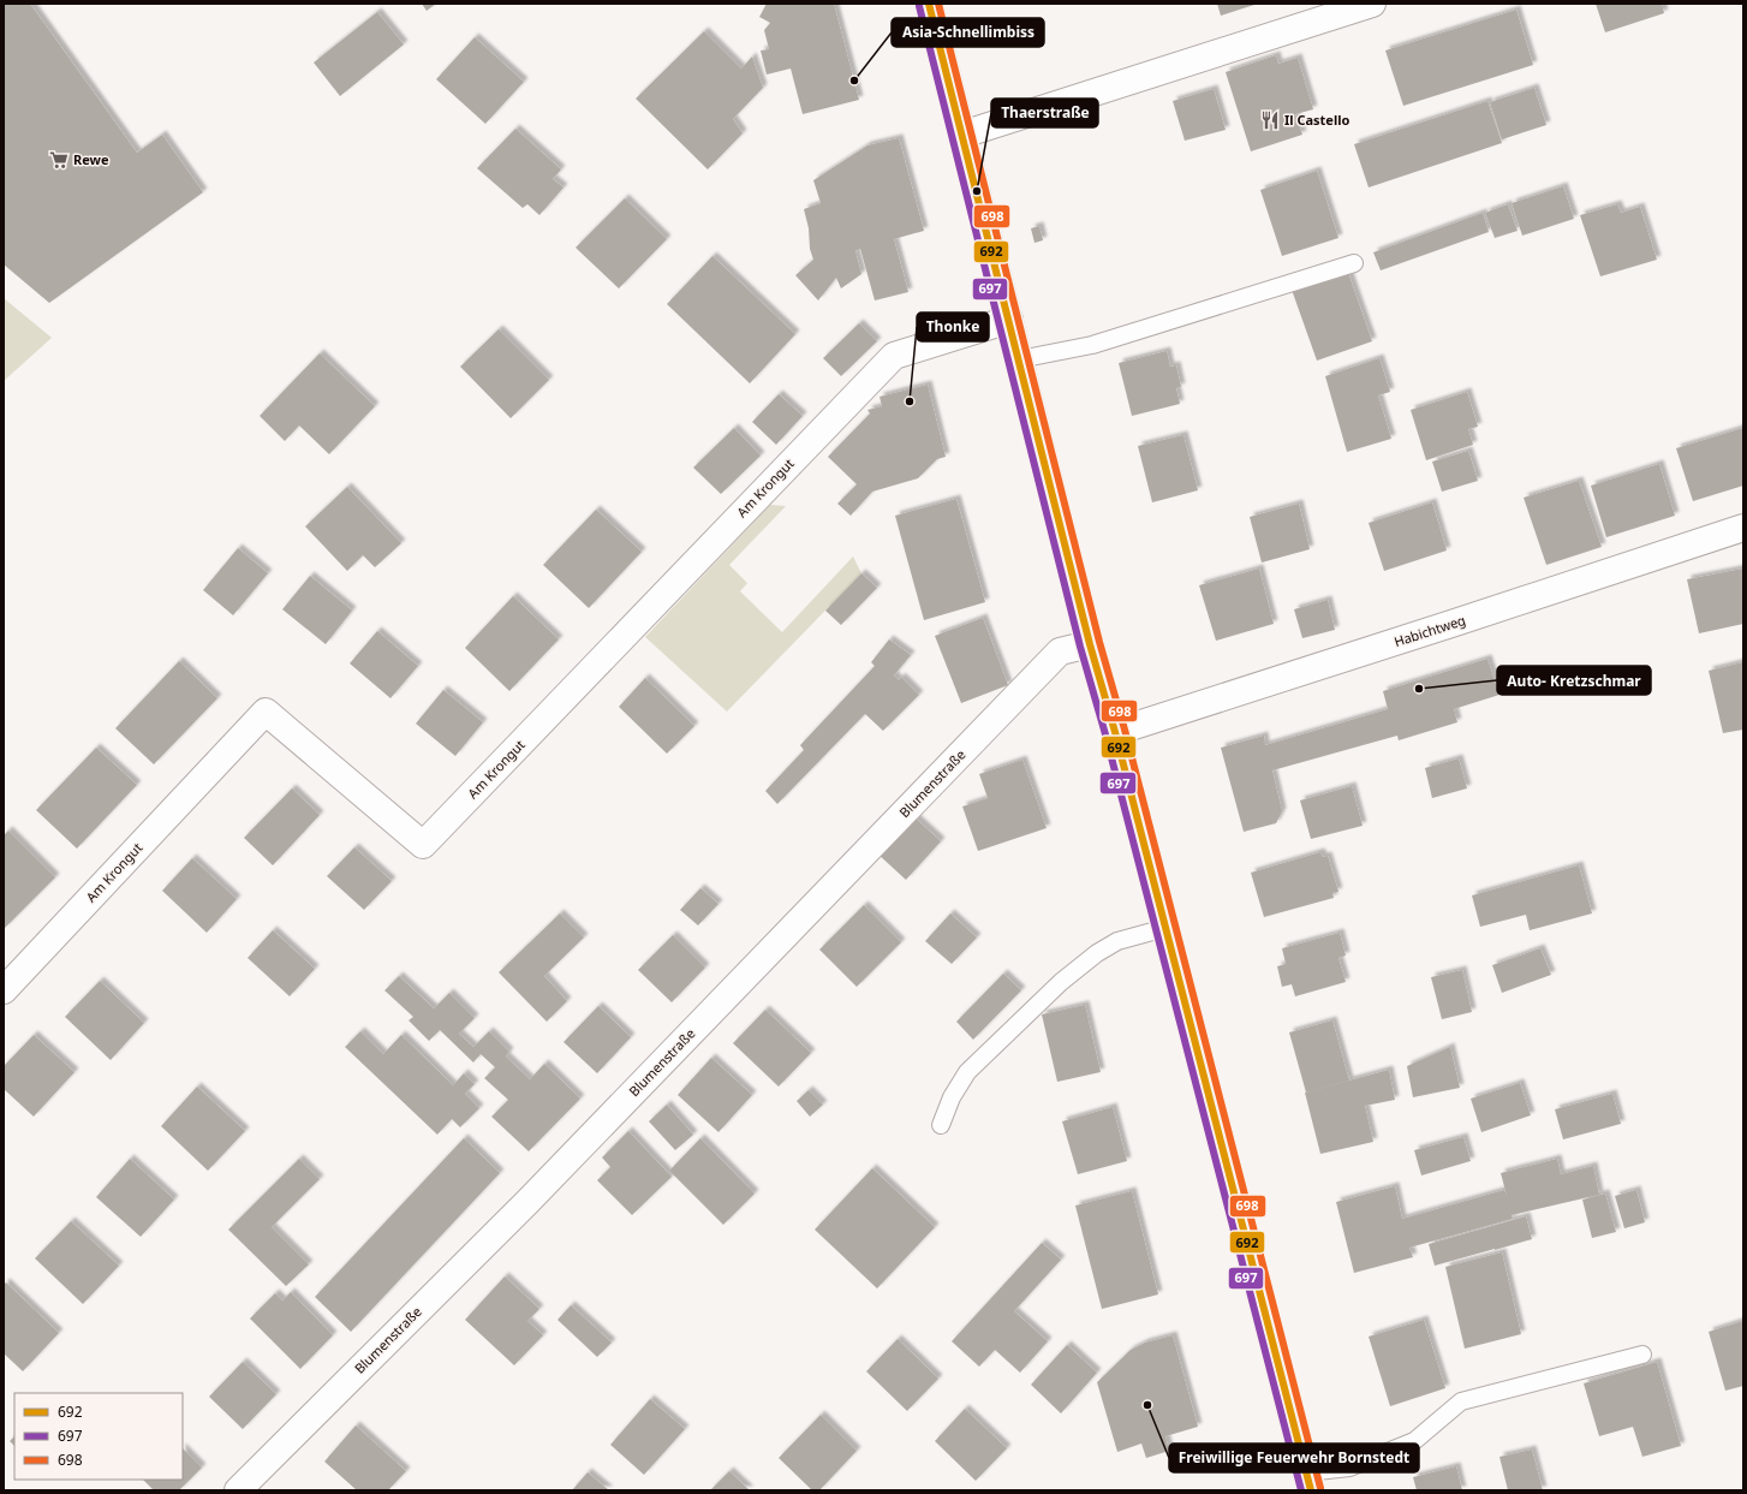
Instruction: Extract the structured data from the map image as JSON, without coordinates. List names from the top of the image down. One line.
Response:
{"streets":{"street":["Am Krongut","Habichtweg","Blumenstraße"]},"places":{"other":["Asia-Schnellimbiss","Thaerstraße","Thonke","Auto- Kretzschmar","Freiwillige Feuerwehr Bornstedt"],"restaurant":["Il Castello"],"supermarket":["Rewe"]},"lines":["transit line 692","transit line 698","transit line 697"],"legend":["692","697","698"]}
